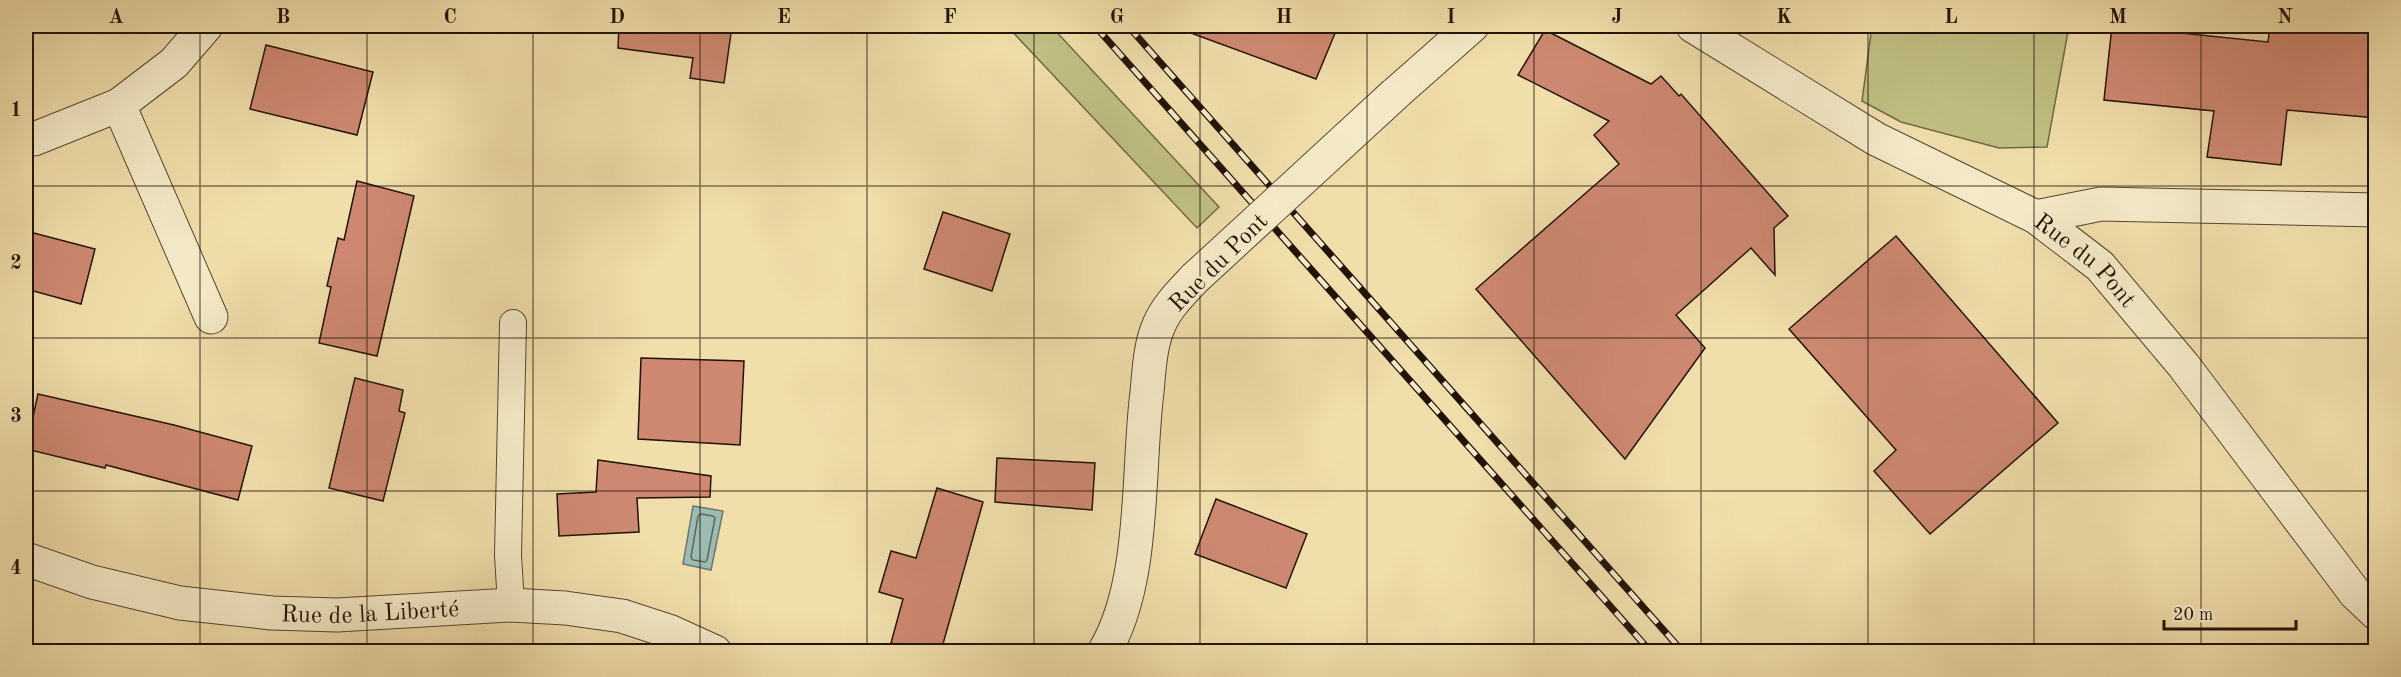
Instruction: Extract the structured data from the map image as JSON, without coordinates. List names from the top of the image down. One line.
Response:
{"streets":{"street":["Rue du Pont","Rue de la Liberté"]},"scale_bar":"20 m","grid":{"columns":["A","B","C","D","E","F","G","H","I","J","K","L","M","N"],"rows":["1","2","3","4"]}}
